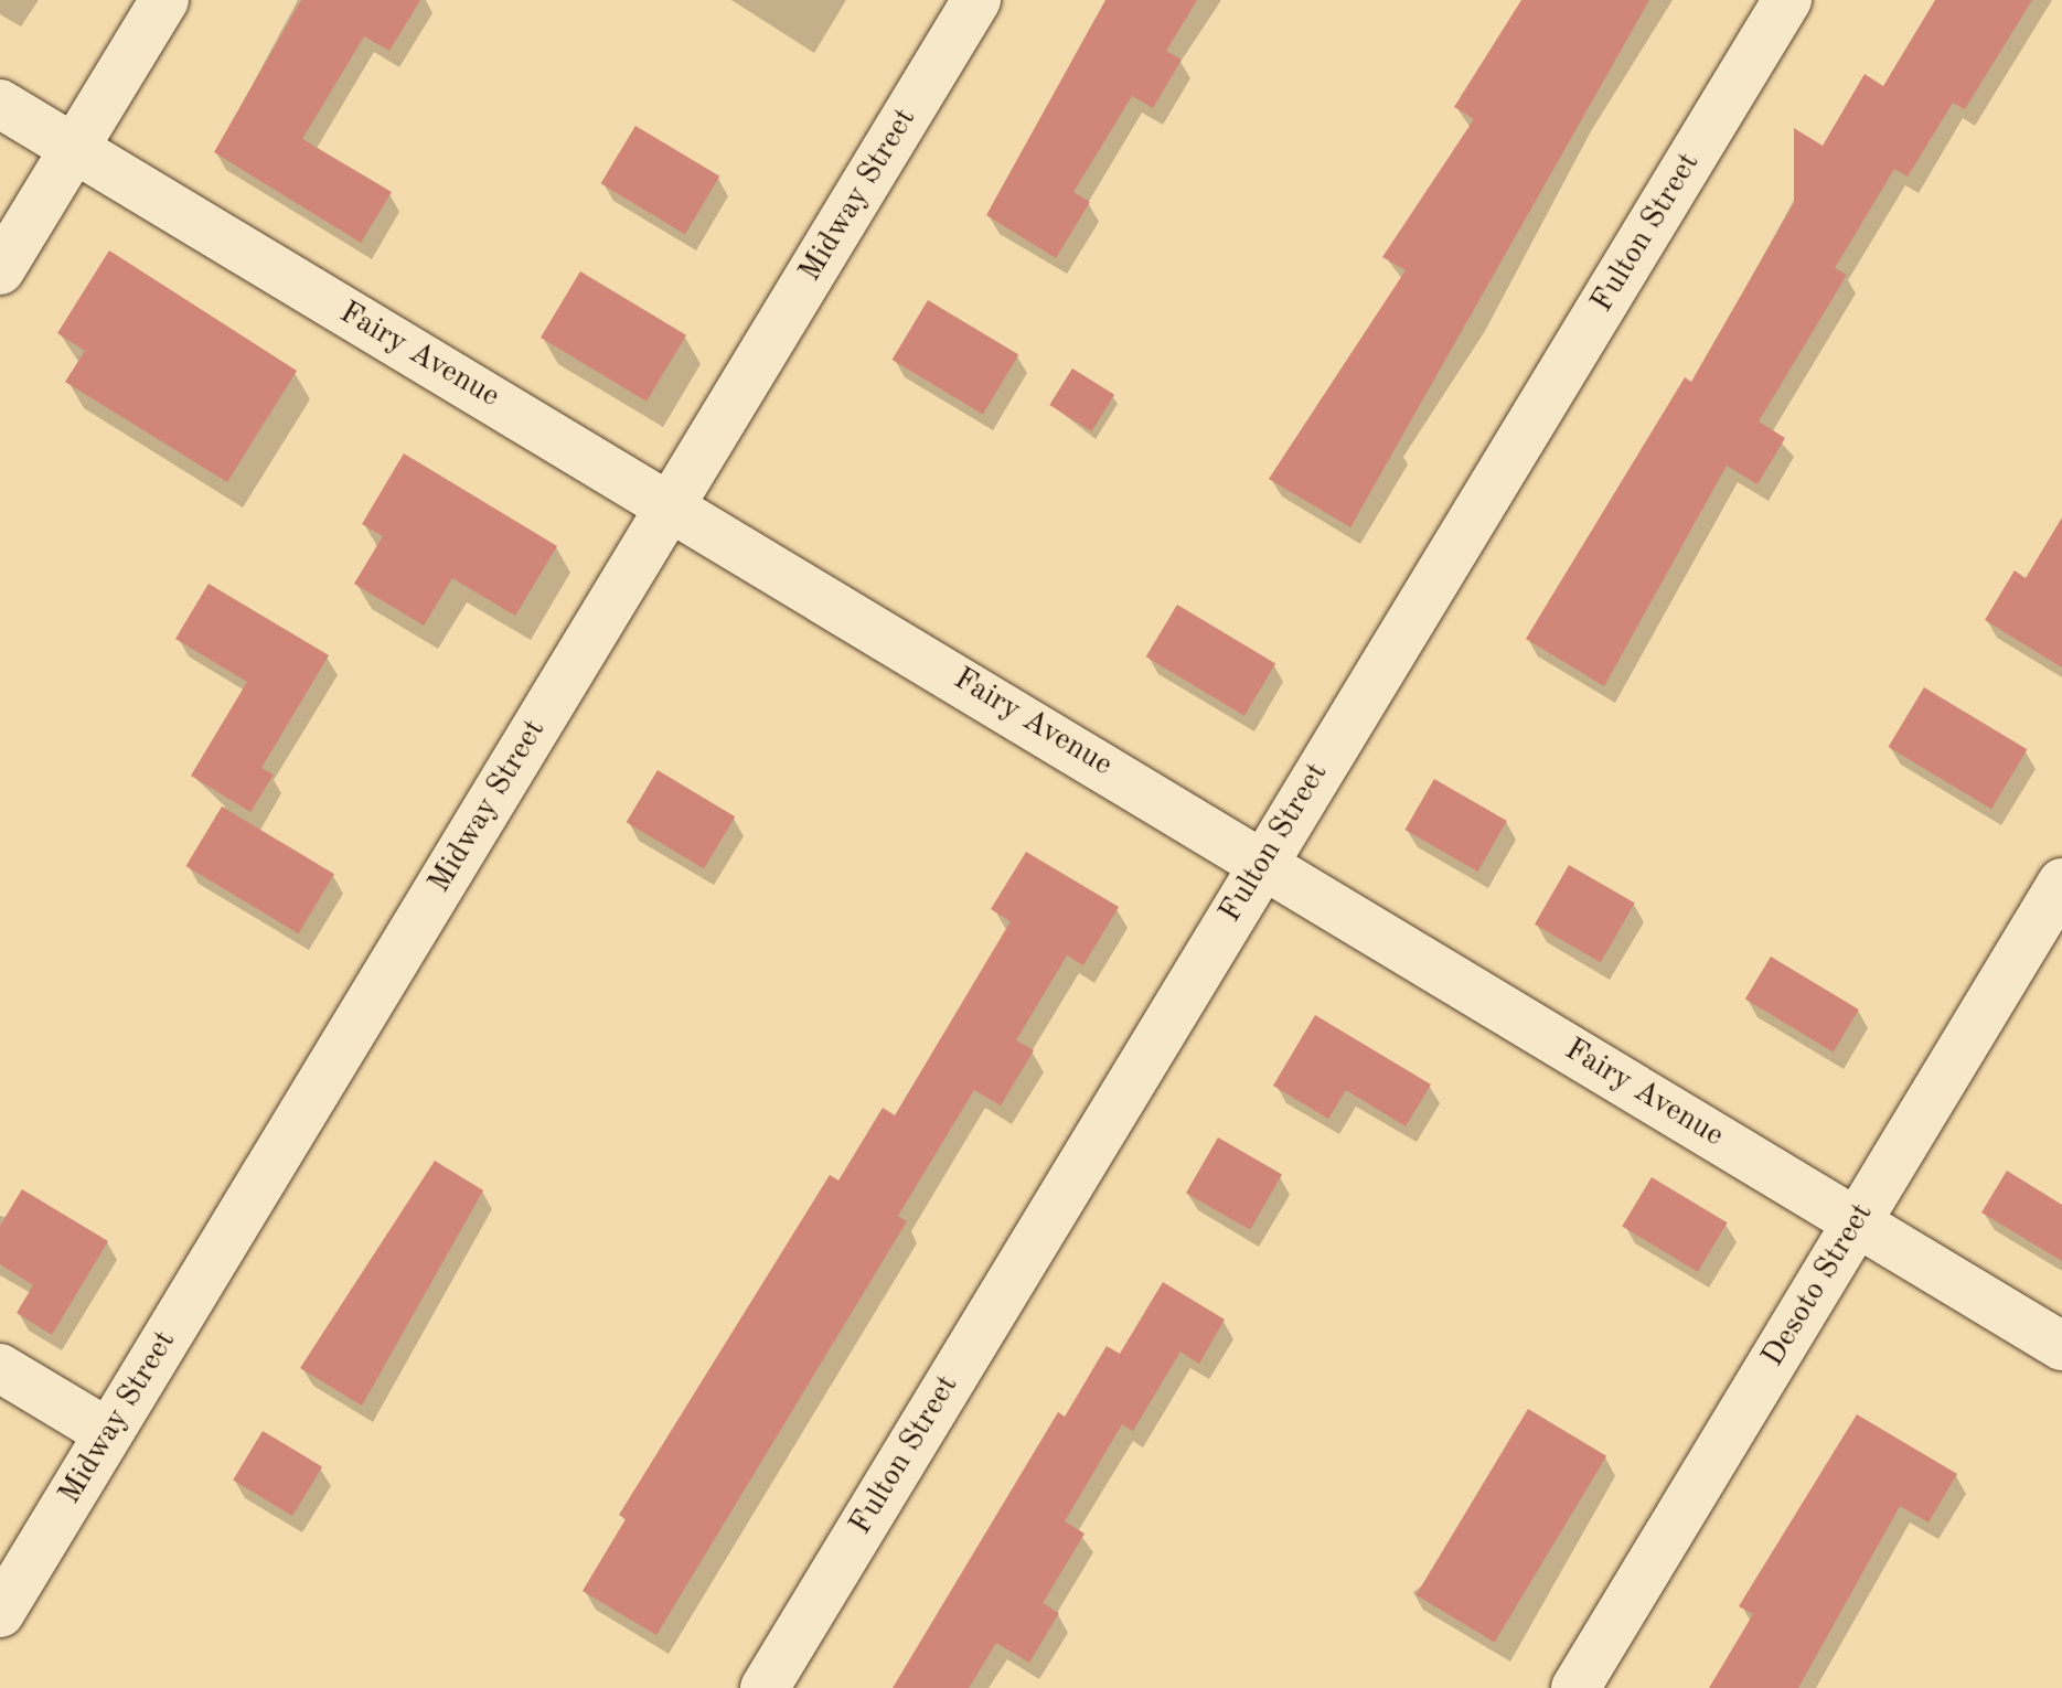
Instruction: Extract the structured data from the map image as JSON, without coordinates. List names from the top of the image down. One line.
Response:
{"streets":{"street":["Midway Street","Fulton Street","Fairy Avenue","Desoto Street"]},"crossings":[["Midway Street","Fairy Avenue"],["Fulton Street","Fairy Avenue"],["Fairy Avenue","Desoto Street"]]}
